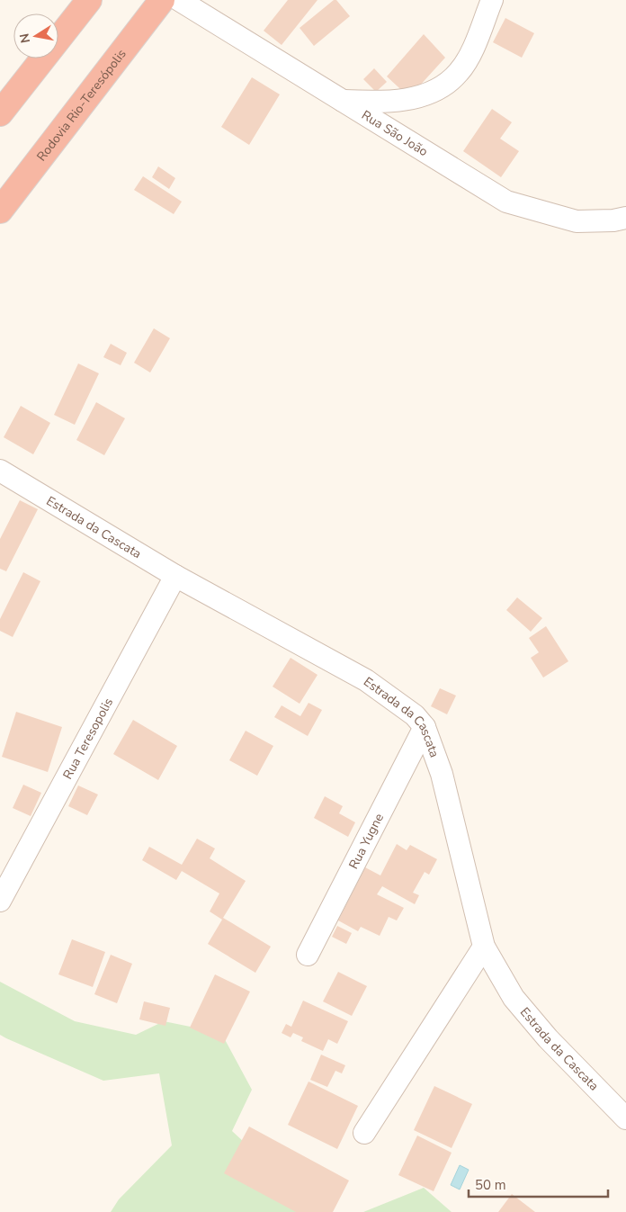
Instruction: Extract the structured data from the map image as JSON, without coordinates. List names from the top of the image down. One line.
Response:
{"streets":{"highway":["Rodovia Rio-Teresópolis"],"street":["Rua São João","Estrada da Cascata","Rua Teresopolis","Rua Yugne"]},"crossings":[["Estrada da Cascata","Rua Teresopolis"],["Estrada da Cascata","Rua Yugne"]],"scale_bar":"50 m","north":"left"}
